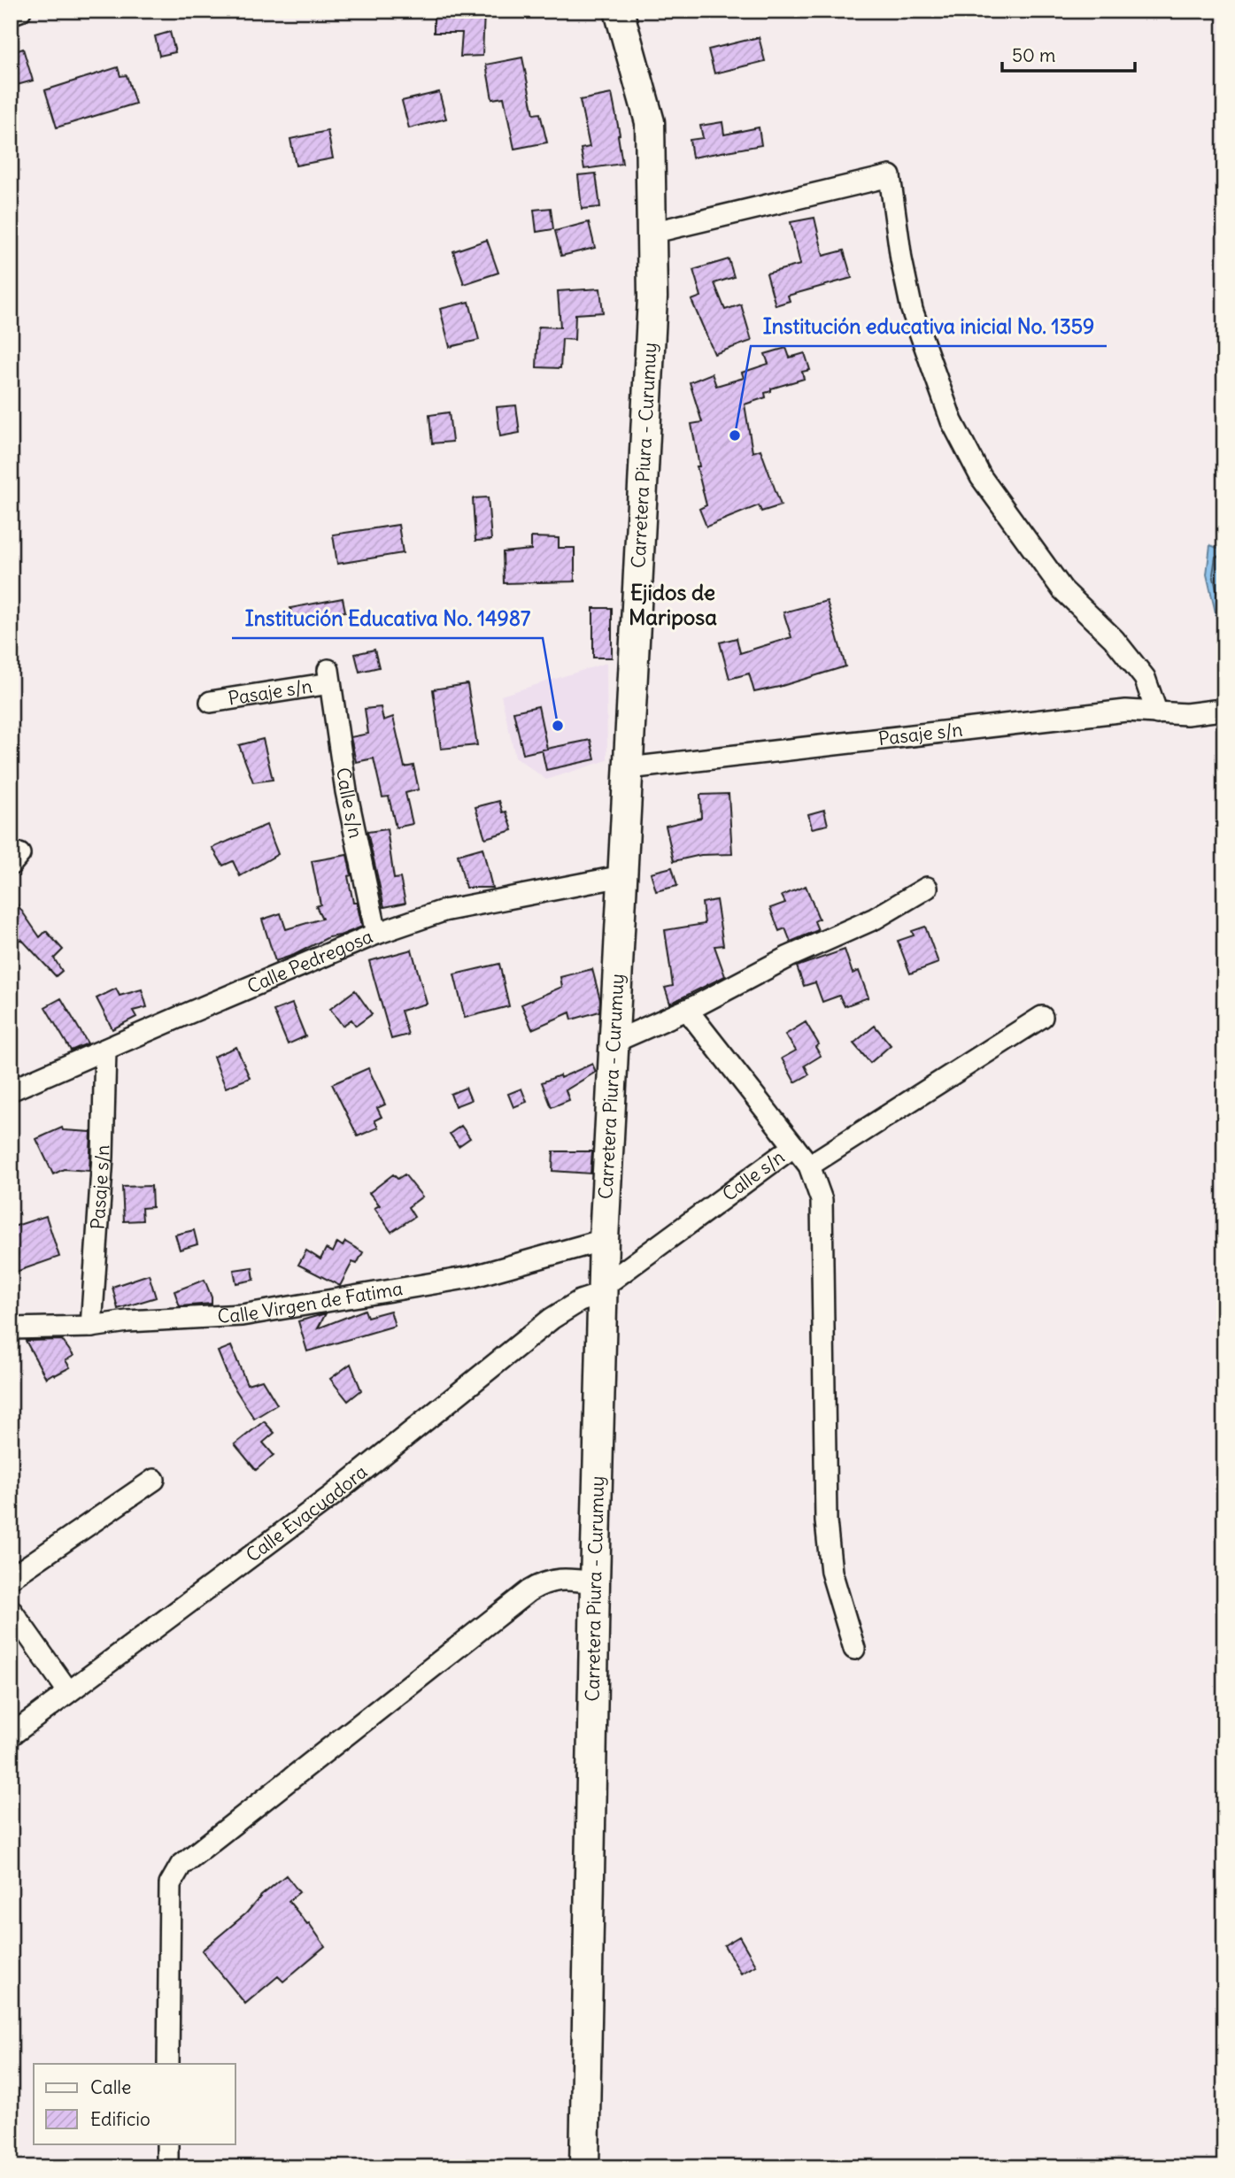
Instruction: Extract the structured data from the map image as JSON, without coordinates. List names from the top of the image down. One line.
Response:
{"streets":{"main road":["Carretera Piura - Curumuy"],"street":["Pasaje s/n","Calle s/n","Calle Pedregosa","Calle Virgen de Fatima","Calle Evacuadora"]},"crossings":[["Carretera Piura - Curumuy","Pasaje s/n"],["Carretera Piura - Curumuy","Calle s/n"],["Carretera Piura - Curumuy","Calle Pedregosa"],["Carretera Piura - Curumuy","Calle Virgen de Fatima"],["Carretera Piura - Curumuy","Calle Evacuadora"],["Pasaje s/n","Calle s/n"],["Pasaje s/n","Calle Pedregosa"],["Pasaje s/n","Calle Virgen de Fatima"],["Calle s/n","Calle Pedregosa"],["Calle s/n","Calle Evacuadora"]],"districts":["Ejidos de Mariposa"],"places":["Institución educativa inicial No. 1359","Institución Educativa No. 14987"],"legend":["Calle","Edificio"],"scale_bar":"50 m"}
